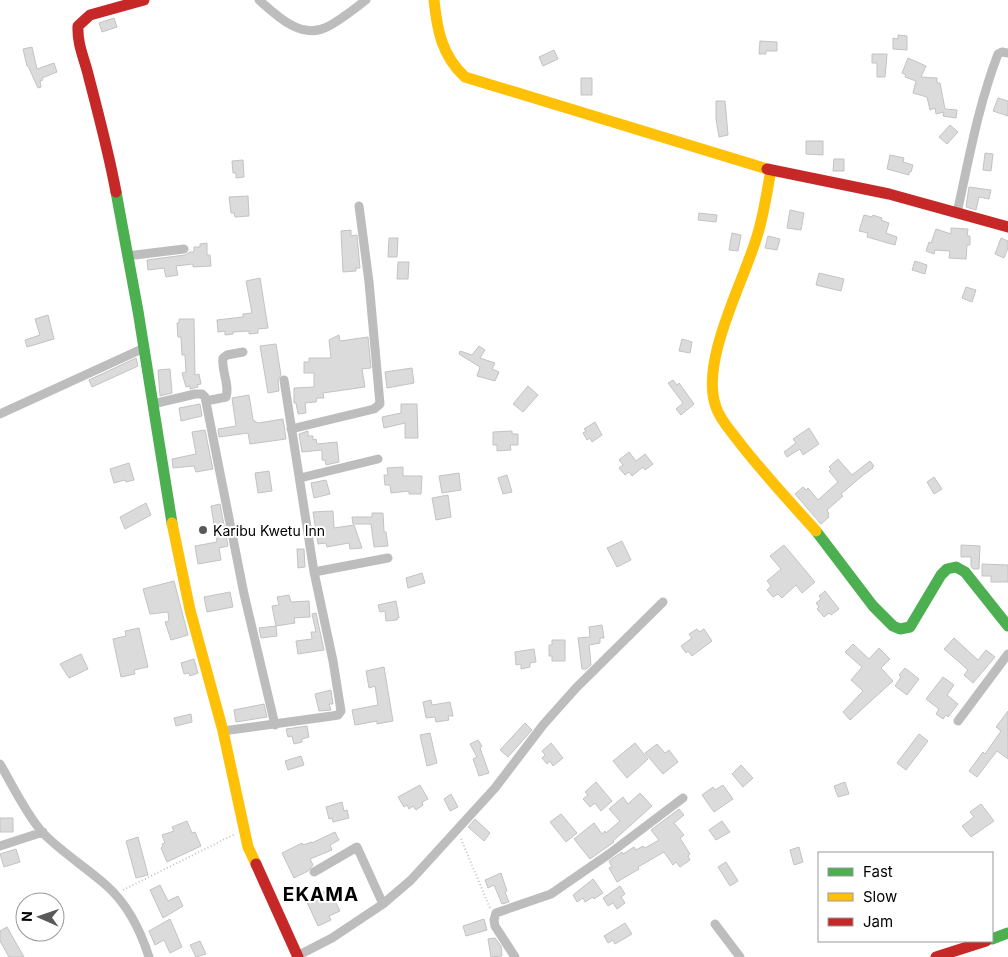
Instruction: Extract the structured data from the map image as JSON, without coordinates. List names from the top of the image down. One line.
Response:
{"districts":["EKAMA"],"places":["Karibu Kwetu Inn"],"legend":["Fast","Slow","Jam"],"north":"left"}
